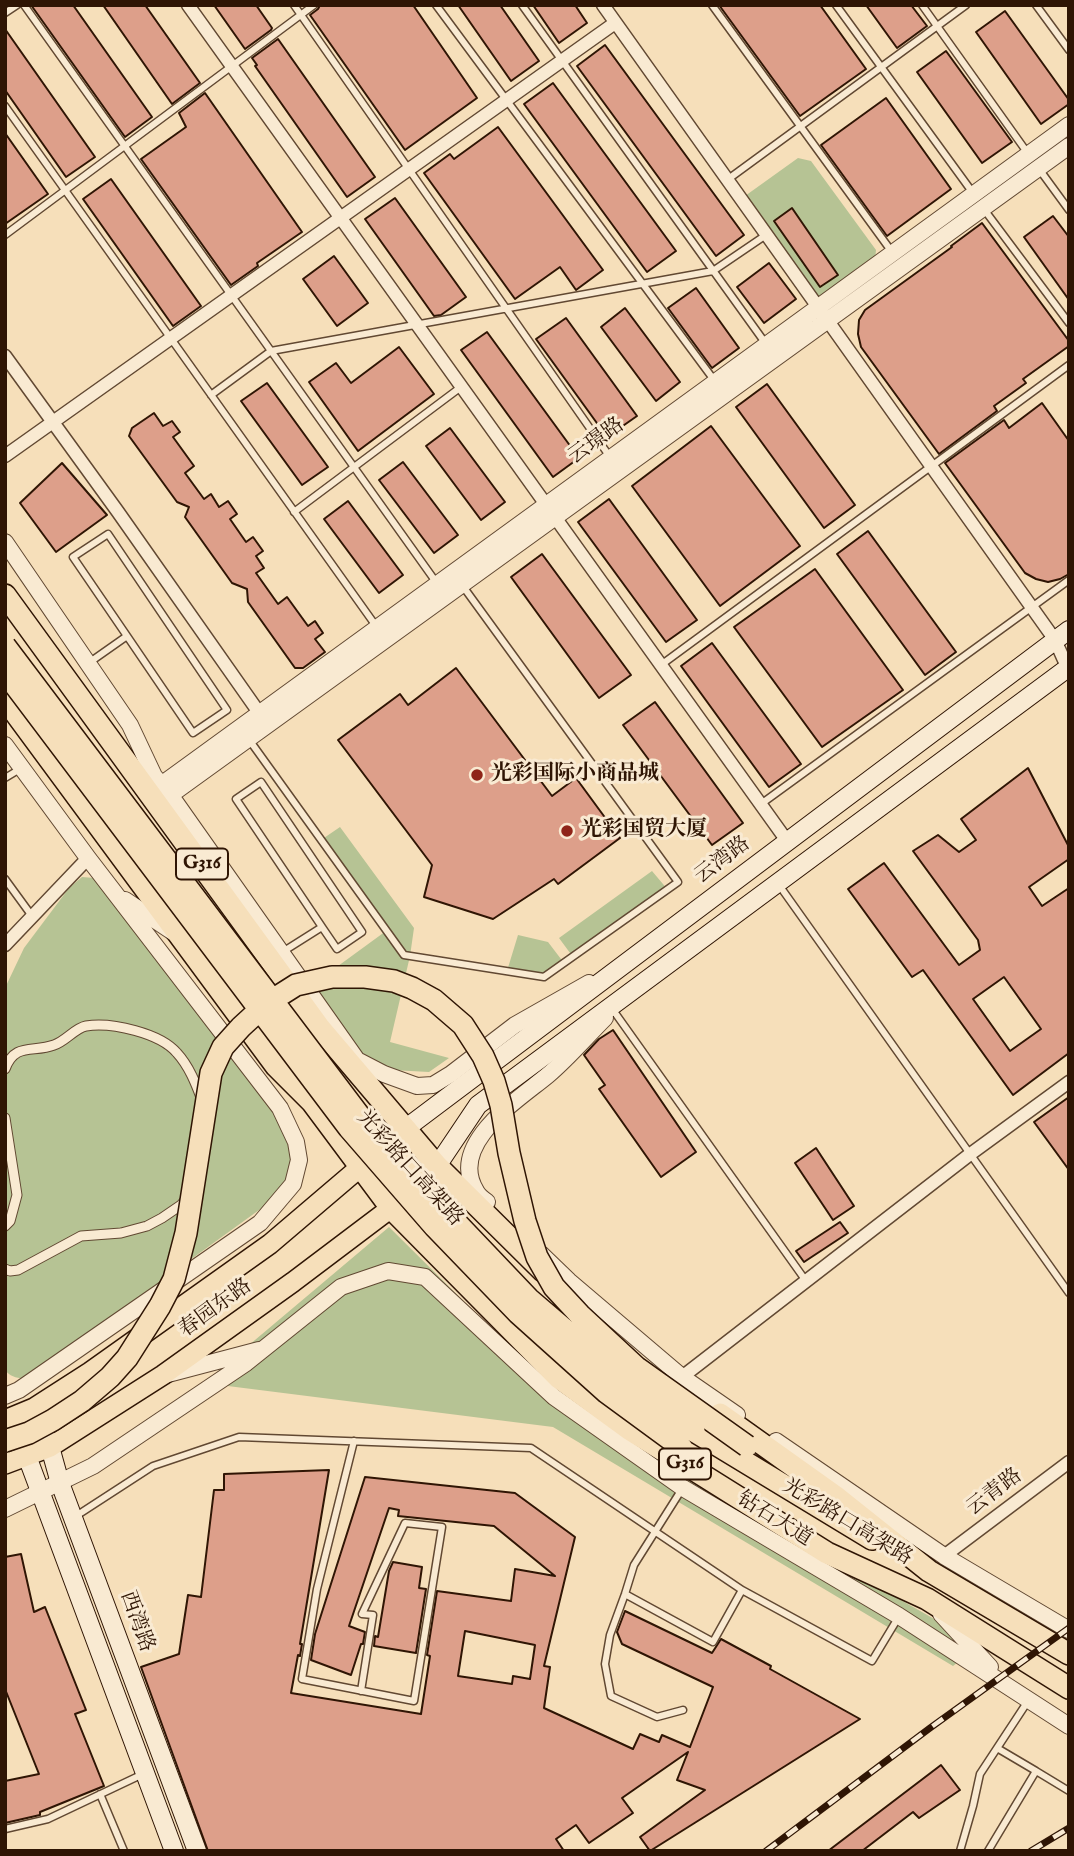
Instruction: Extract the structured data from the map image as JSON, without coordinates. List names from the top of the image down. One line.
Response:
{"streets":{"highway":["G316","光彩路口高架路","钻石大道"],"main road":["云湾路","春园东路","西湾路"],"street":["云璟路","云青路"]},"crossings":[["云璟路","G316"],["云湾路","G316"],["云湾路","春园东路"],["G316","光彩路口高架路"],["G316","春园东路"],["G316","云青路"],["G316","钻石大道"],["光彩路口高架路","云青路"],["光彩路口高架路","钻石大道"],["春园东路","钻石大道"],["春园东路","西湾路"]],"places":["光彩国际小商品城","光彩国贸大厦"]}
